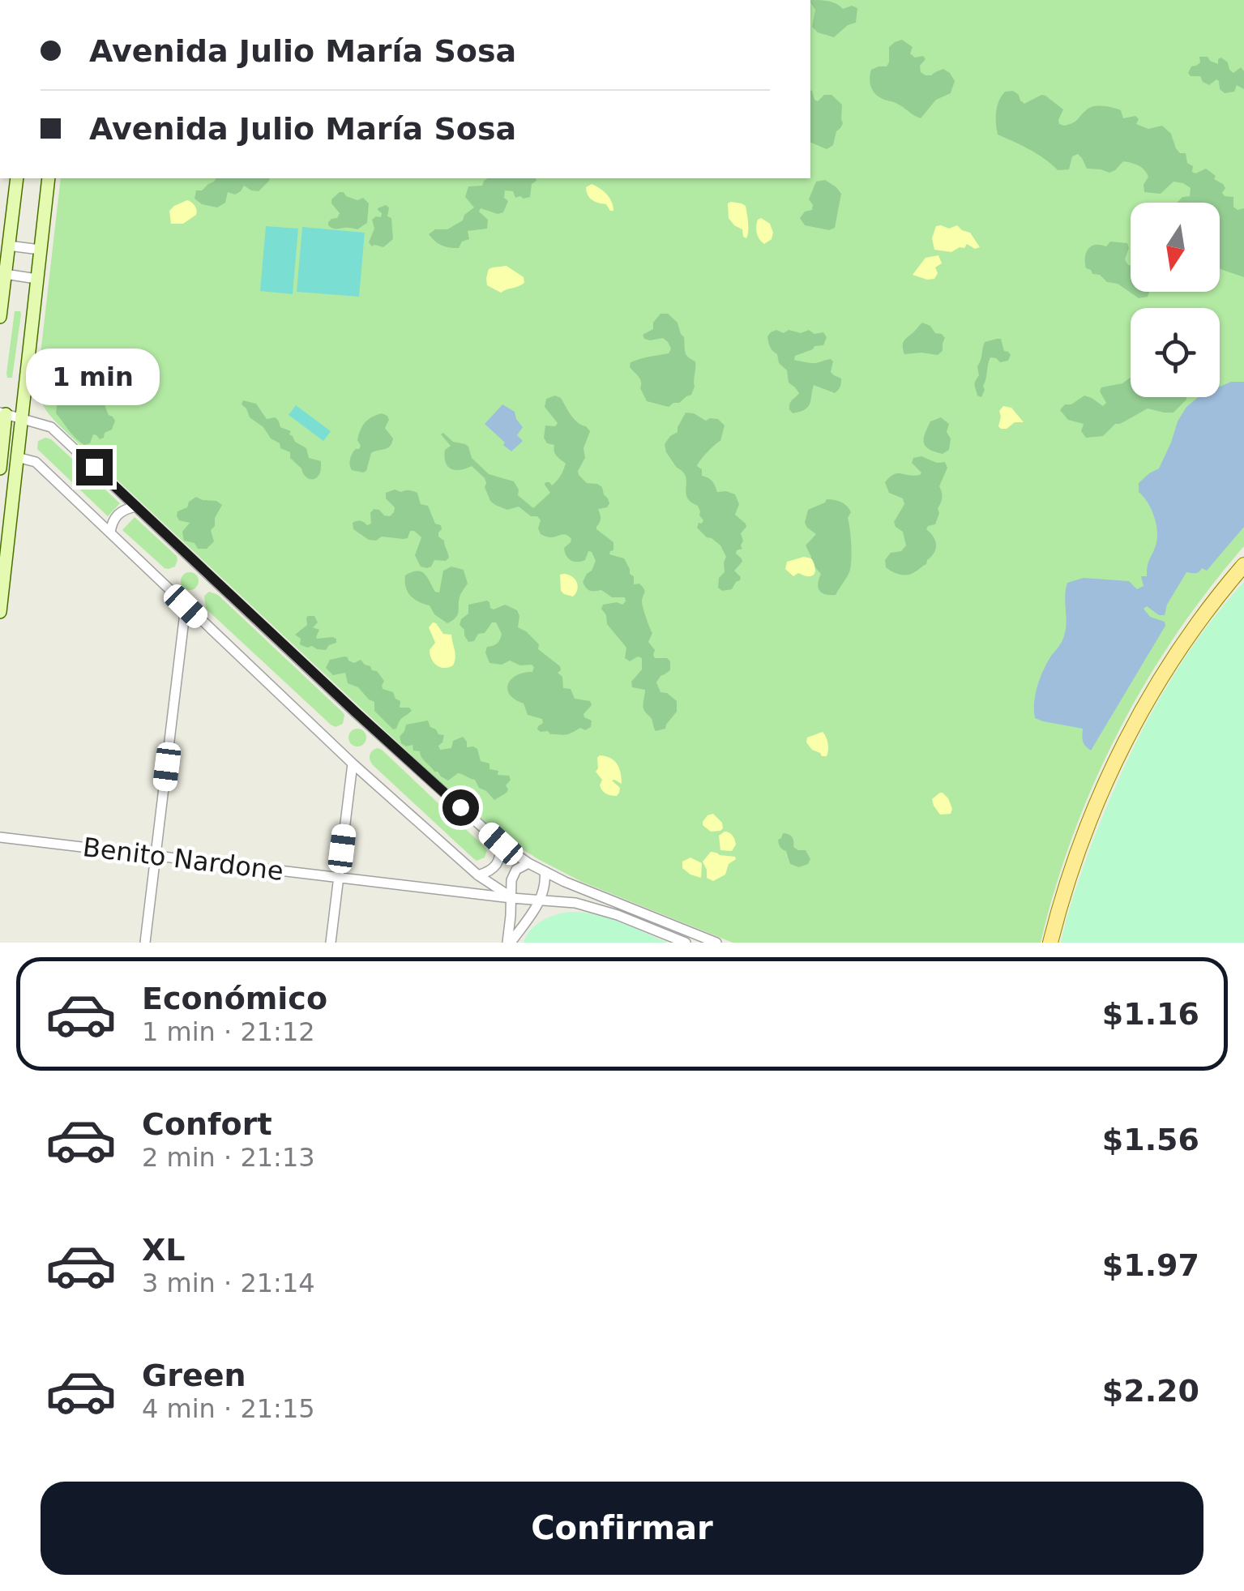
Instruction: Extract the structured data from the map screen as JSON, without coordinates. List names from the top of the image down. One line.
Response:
{"streets":{"street":["Benito Nardone"]},"north":"bottom","page":{"banner":["Avenida Julio María Sosa","Avenida Julio María Sosa"],"bubble":"1 min","list":[{"name":"Económico","note":"1 min · 21:12","value":"$1.16"},{"name":"Confort","note":"2 min · 21:13","value":"$1.56"},{"name":"XL","note":"3 min · 21:14","value":"$1.97"},{"name":"Green","note":"4 min · 21:15","value":"$2.20"}],"buttons":"Confirmar"}}
